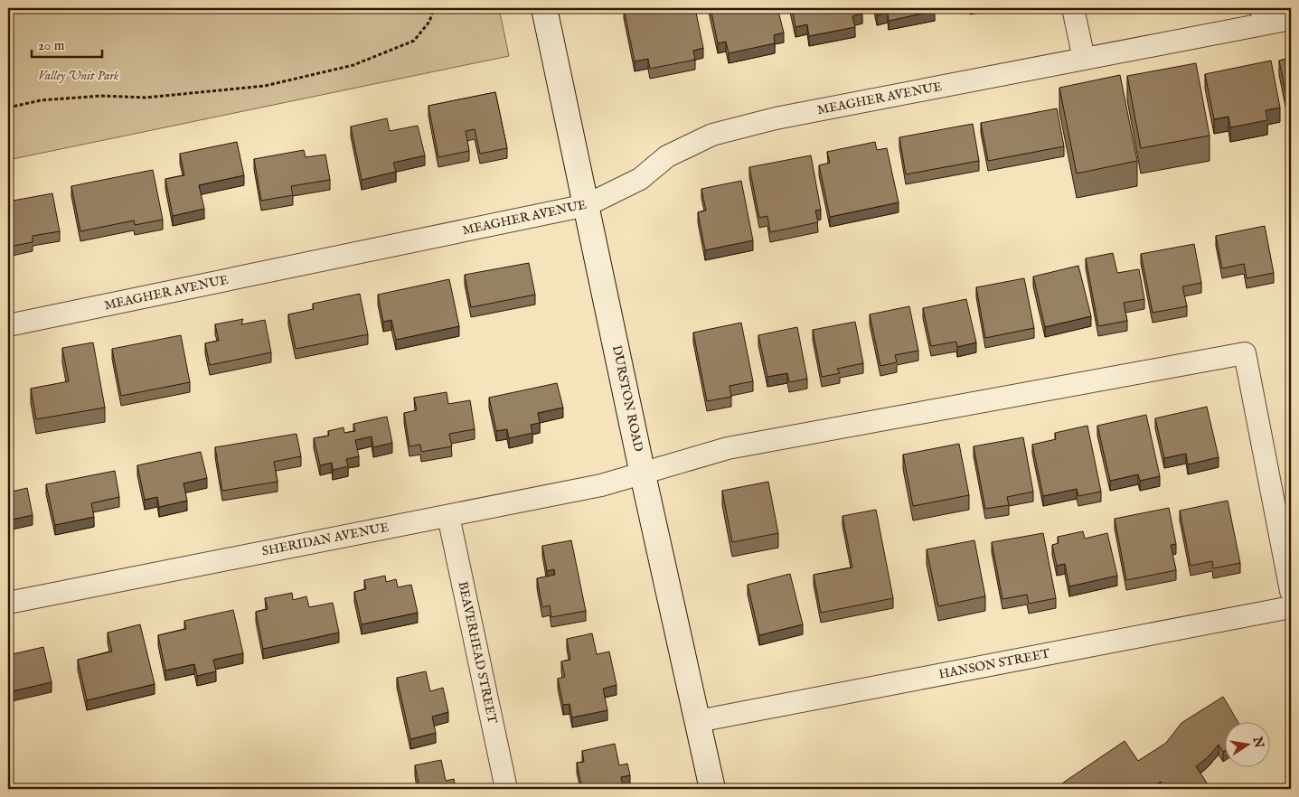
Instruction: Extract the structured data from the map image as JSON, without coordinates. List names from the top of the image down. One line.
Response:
{"streets":{"main road":["DURSTON ROAD"],"street":["MEAGHER AVENUE","SHERIDAN AVENUE","BEAVERHEAD STREET","HANSON STREET"]},"crossings":[["MEAGHER AVENUE","DURSTON ROAD"],["DURSTON ROAD","SHERIDAN AVENUE"],["DURSTON ROAD","HANSON STREET"],["SHERIDAN AVENUE","BEAVERHEAD STREET"]],"parks":["Valley Unit Park"],"scale_bar":"20 m","north":"right"}
